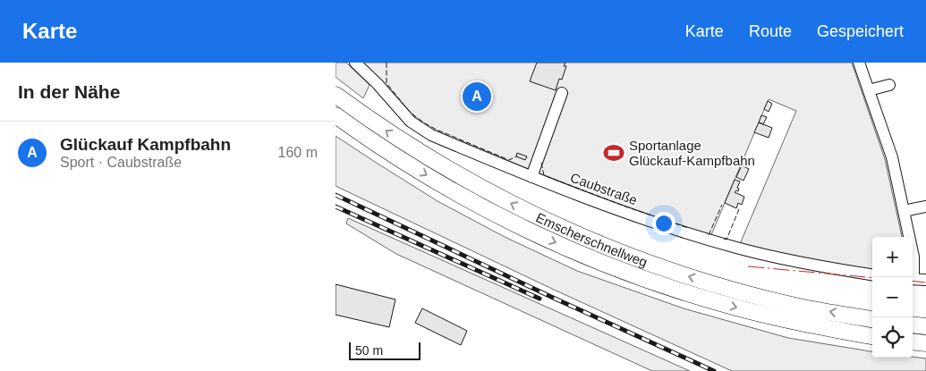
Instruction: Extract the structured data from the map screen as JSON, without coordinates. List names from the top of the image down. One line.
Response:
{"streets":{"highway":["Emscherschnellweg"],"street":["Caubstraße"]},"places":{"sports":["Sportanlage Glückauf-Kampfbahn"]},"scale_bar":"50 m","page":{"header":"Karte","nav":["Karte","Route","Gespeichert"],"heading":"In der Nähe","pins":"A","list":[{"mark":"A","name":"Glückauf Kampfbahn","note":"Sport · Caubstraße","value":"160 m"}],"map_buttons":["+","−"],"scale":"50 m"}}
